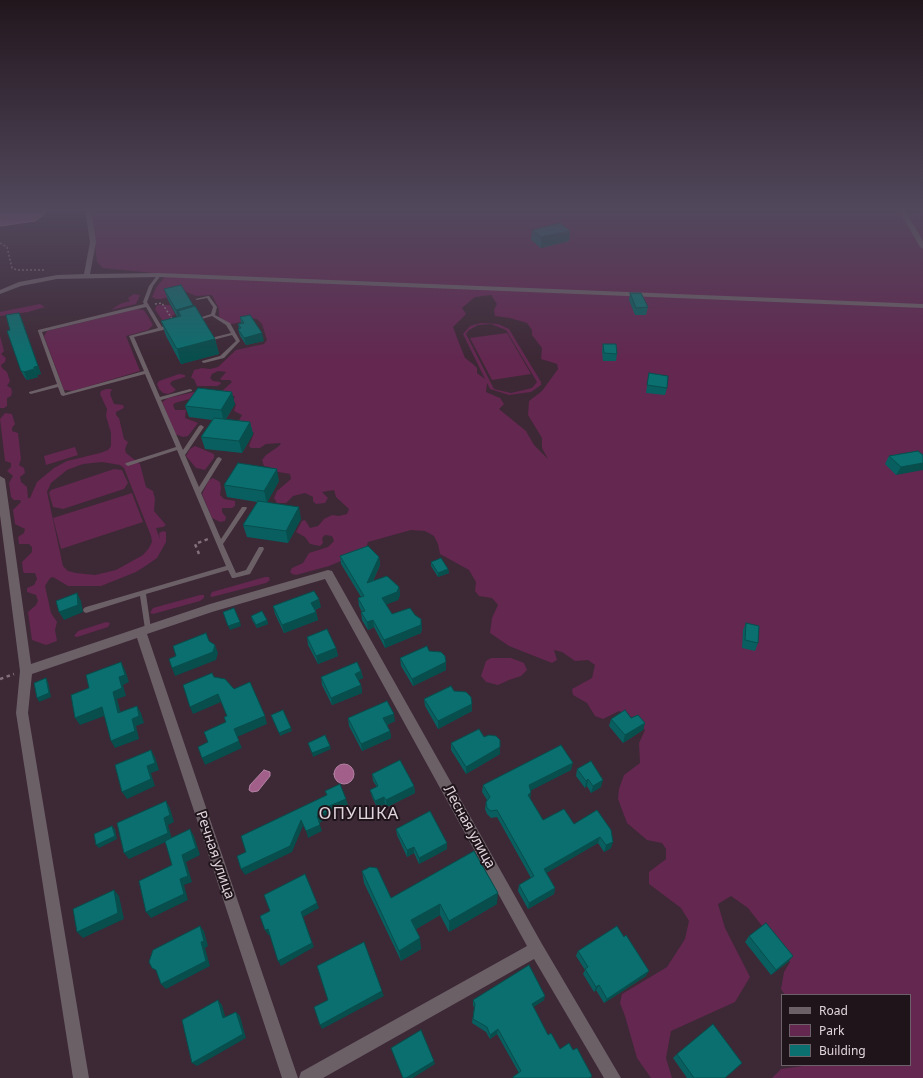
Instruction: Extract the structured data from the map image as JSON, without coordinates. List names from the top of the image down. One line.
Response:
{"streets":{"street":["Лесная улица","Речная улица"]},"crossings":[["Лесная улица","Речная улица"]],"districts":["ОПУШКА"],"legend":["Road","Park","Building"]}
